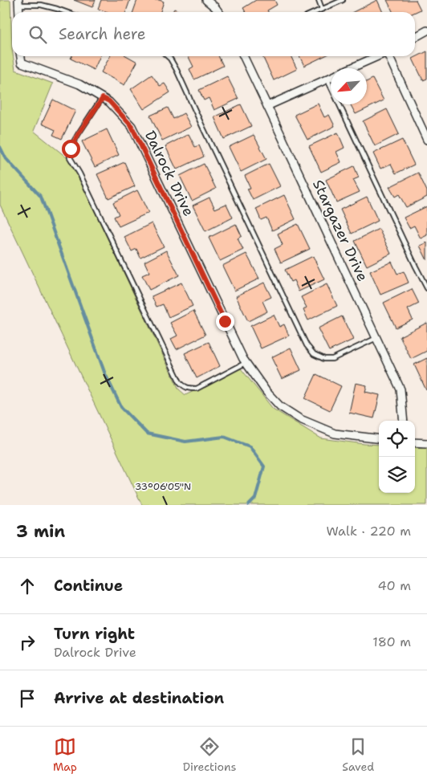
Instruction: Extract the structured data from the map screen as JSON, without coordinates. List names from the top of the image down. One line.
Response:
{"streets":{"street":["Dalrock Drive","Stargazer Drive"]},"north":"bottom left","page":{"search":"Search here","heading":["3 min","Walk · 220 m"],"list":[["Continue","40 m"],["Turn right","Dalrock Drive","180 m"],"Arrive at destination"],"nav":["Map","Directions","Saved"]},"coordinates":["33°06'05\"N"]}
